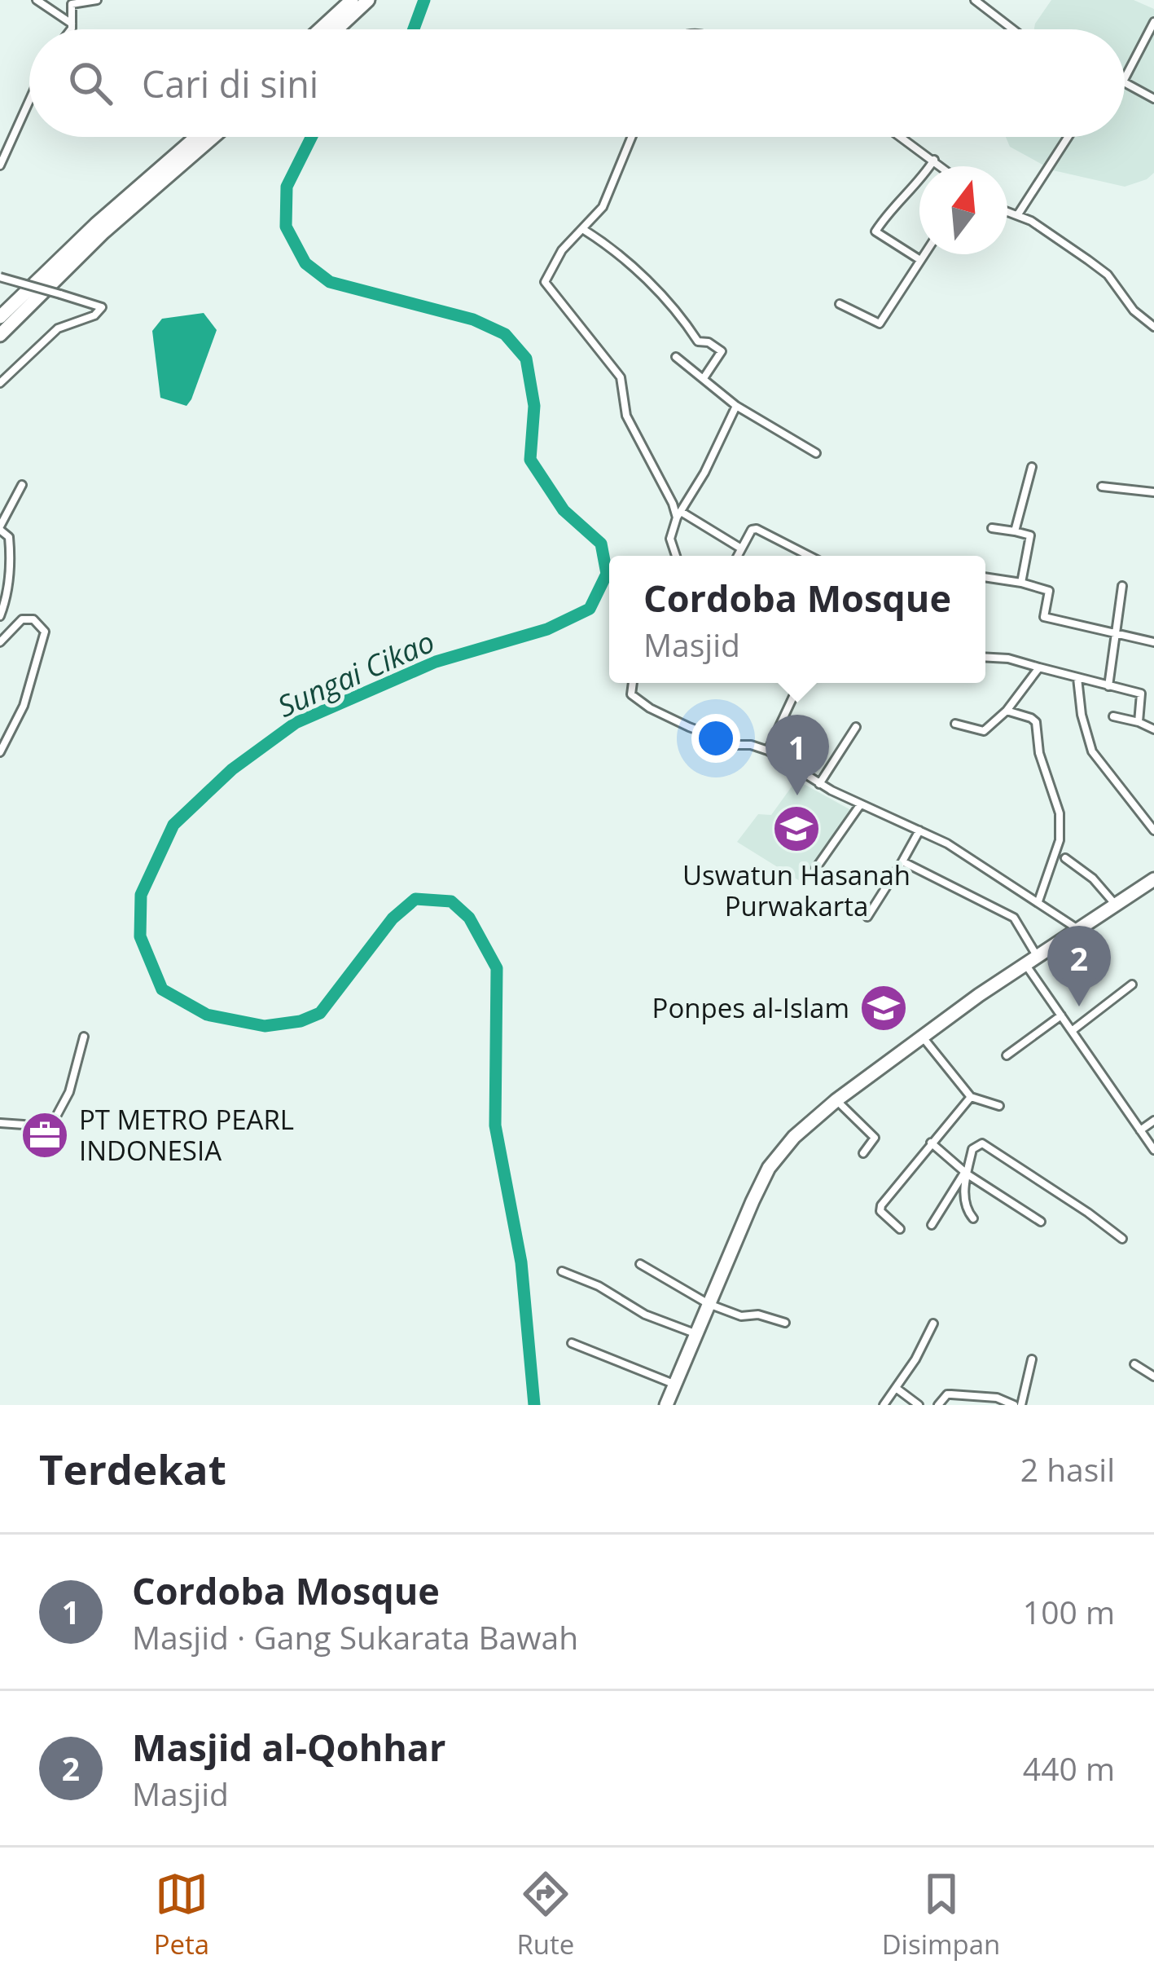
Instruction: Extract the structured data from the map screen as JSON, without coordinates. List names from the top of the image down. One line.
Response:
{"water":["Sungai Cikao"],"places":{"school or university":["Uswatun Hasanah Purwakarta","Ponpes al-Islam"],"office":["PT METRO PEARL INDONESIA"]},"north":"top","page":{"search":"Cari di sini","popup":["Cordoba Mosque","Masjid"],"pins":["1","2"],"heading":["Terdekat","2 hasil"],"list":[{"mark":"1","name":"Cordoba Mosque","note":"Masjid · Gang Sukarata Bawah","value":"100 m"},{"mark":"2","name":"Masjid al-Qohhar","note":"Masjid","value":"440 m"}],"nav":["Peta","Rute","Disimpan"]}}
